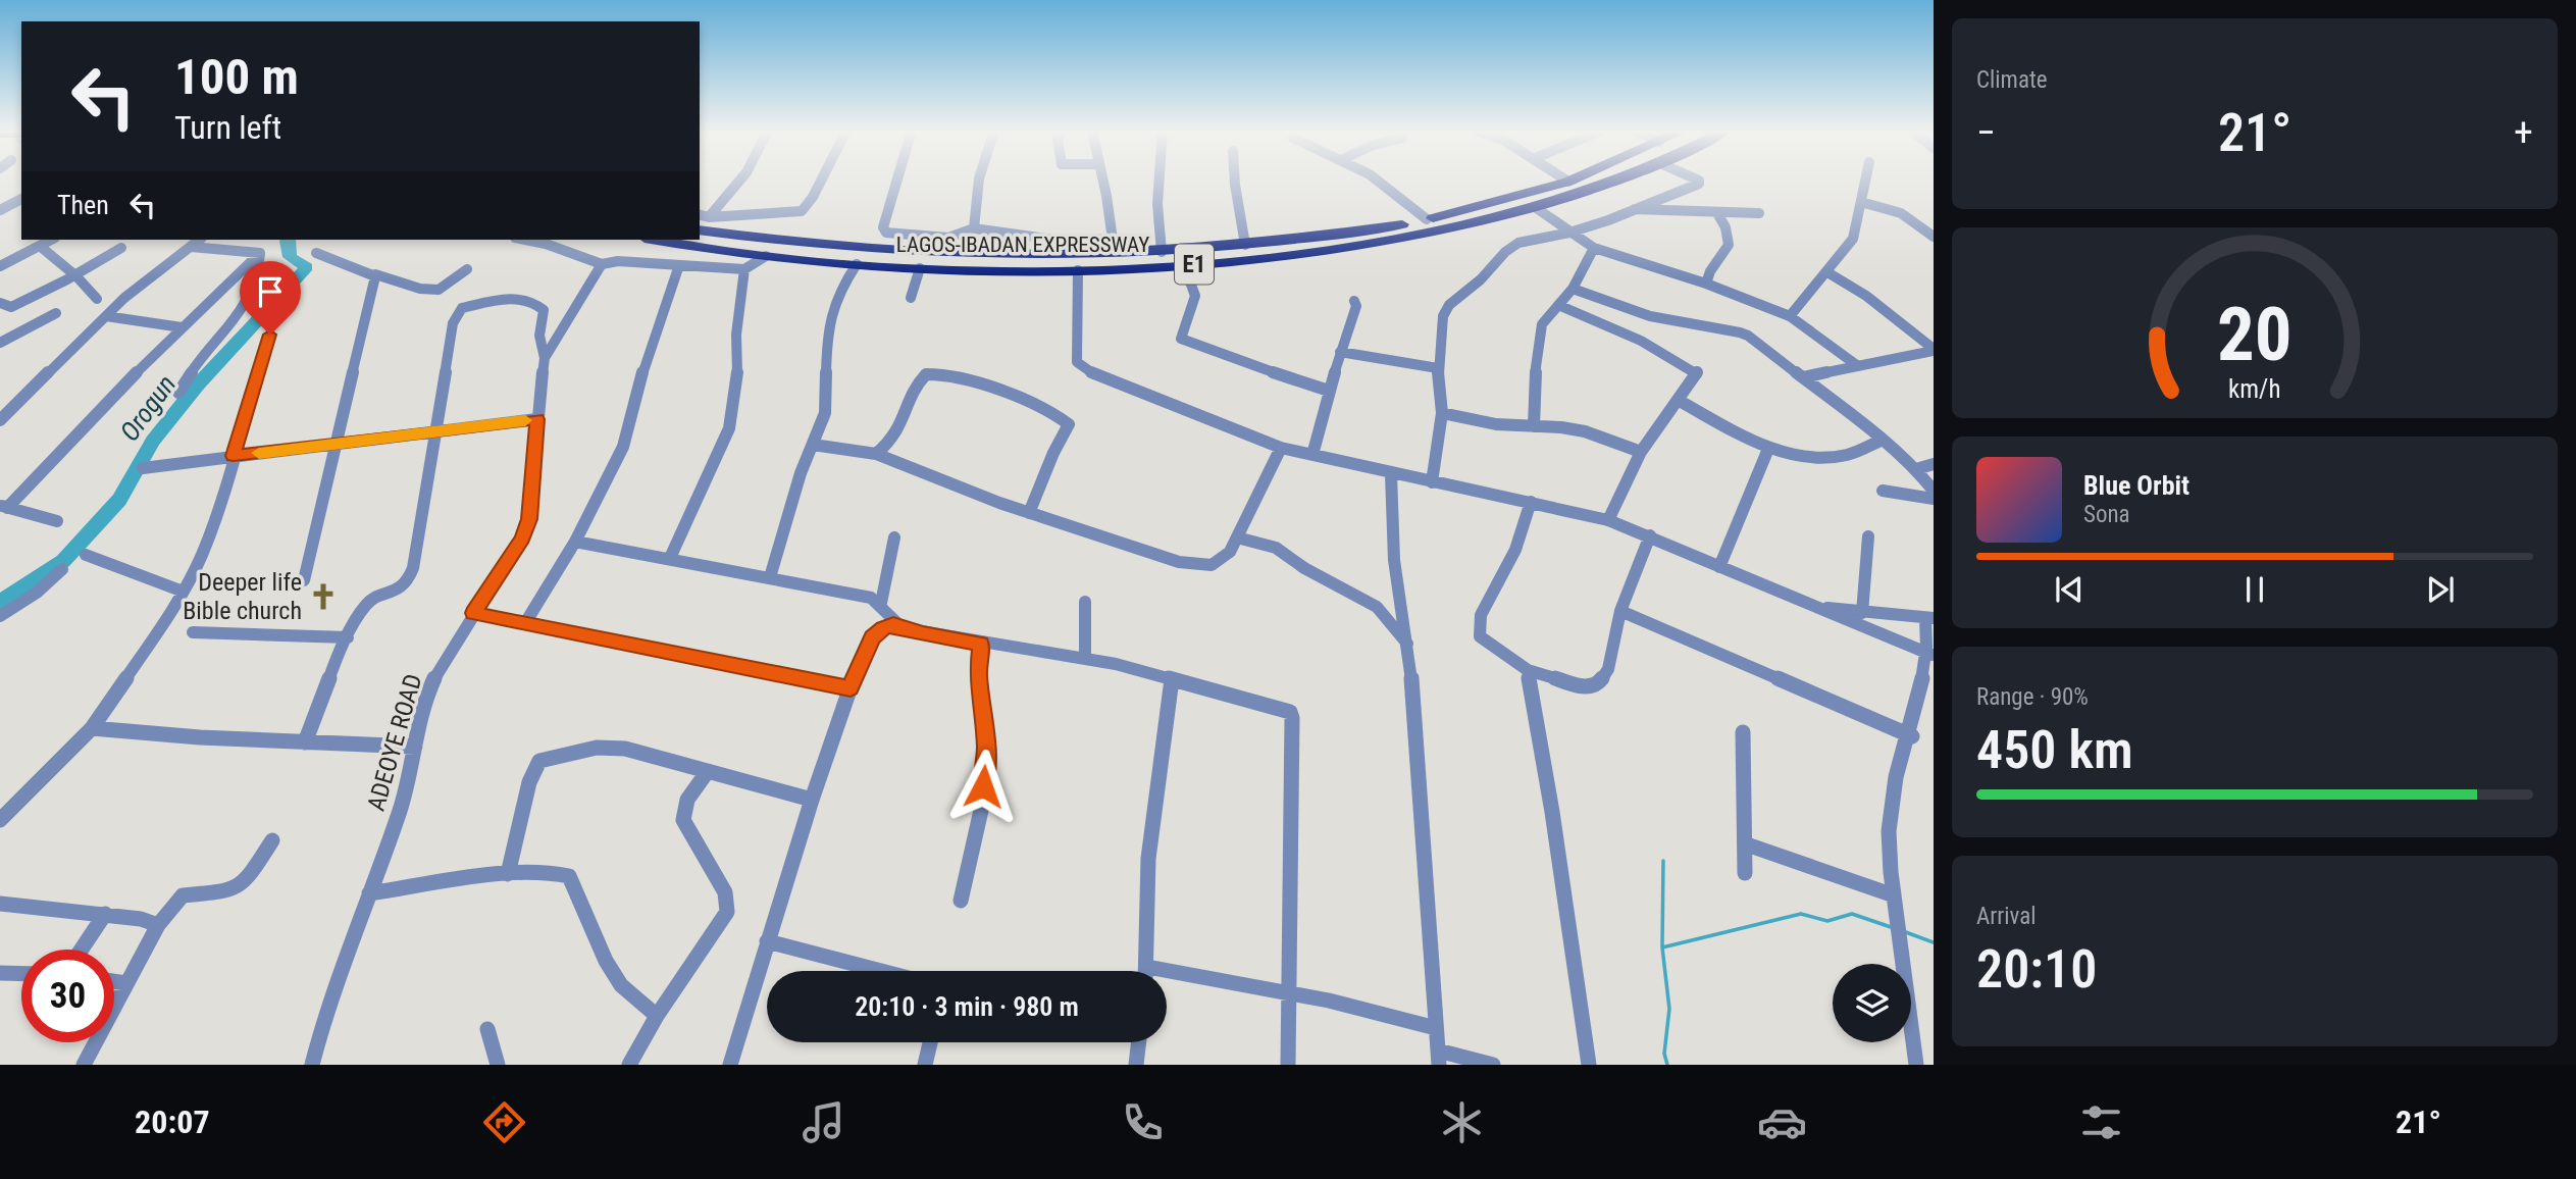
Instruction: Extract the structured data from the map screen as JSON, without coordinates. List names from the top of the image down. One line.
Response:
{"streets":{"highway":["LAGOS-IBADAN EXPRESSWAY","E1"],"street":["ADEOYE ROAD"]},"water":["Orogun"],"places":{"church":["Deeper life Bible church"]},"page":{"tile":["Climate",["Range · 90%","450 km"],["Arrival","20:10"]],"turn":["100 m","Turn left"],"heat":["−","21°","+"],"then":"Then","song":["Blue Orbit","Sona"],"limit":"30","trip":"20:10 · 3 min · 980 m","tabs":["20:07","21°"],"gauge":["20","km/h"]}}
